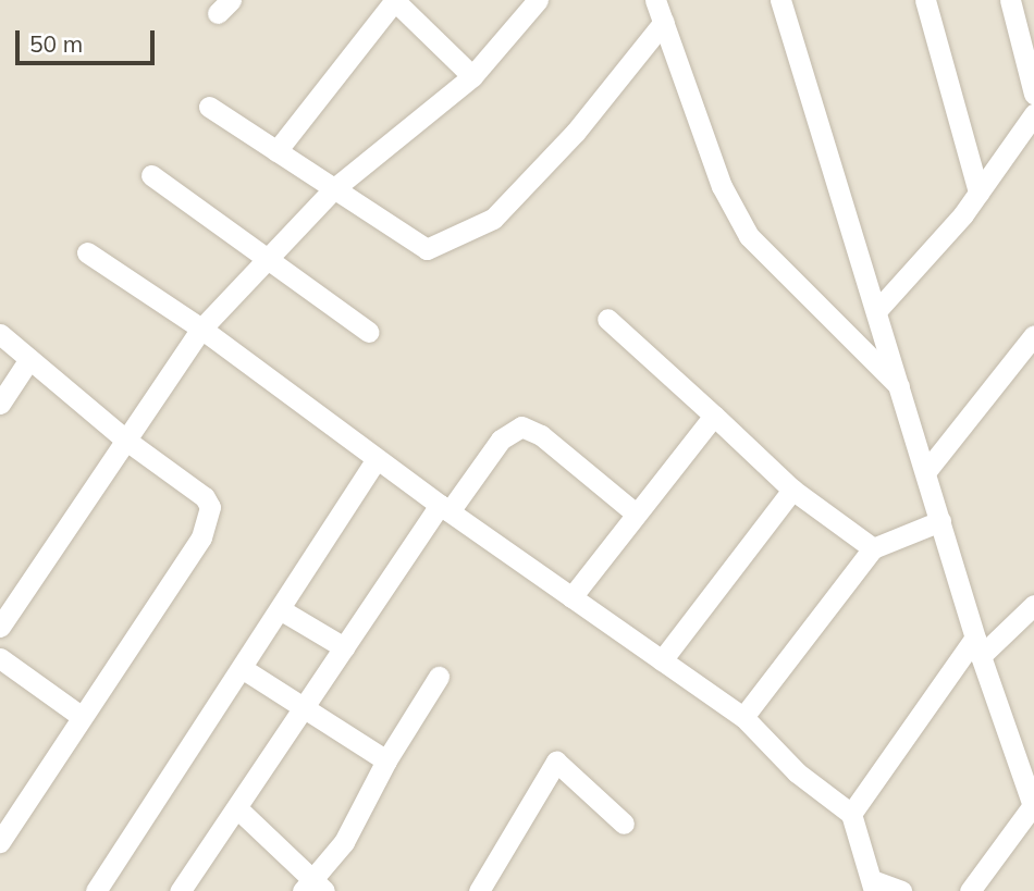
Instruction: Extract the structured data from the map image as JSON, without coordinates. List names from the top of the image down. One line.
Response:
{"scale_bar":"50 m"}
